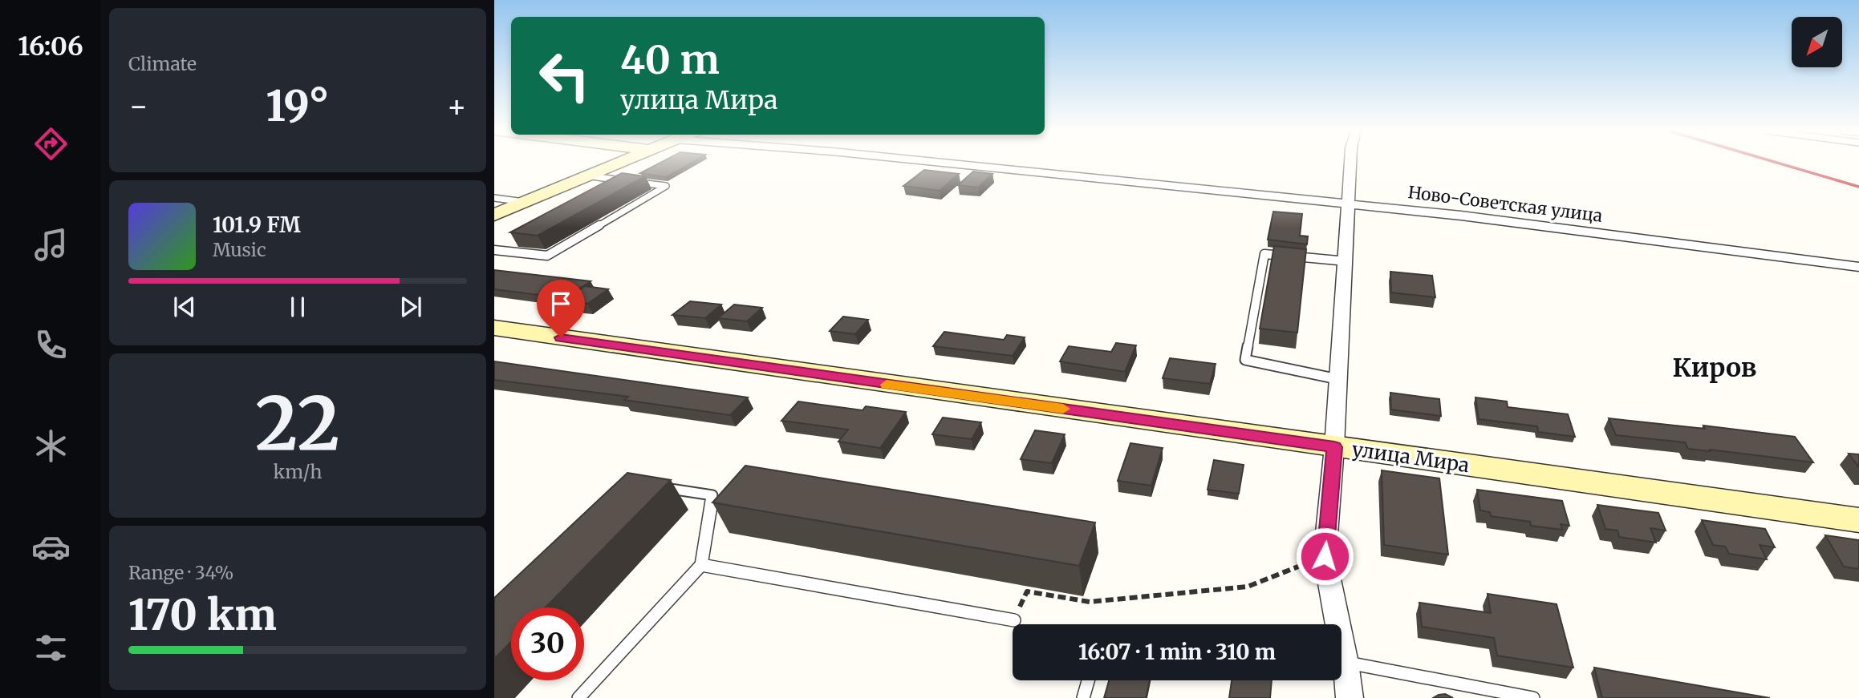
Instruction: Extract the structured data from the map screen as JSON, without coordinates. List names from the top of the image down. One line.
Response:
{"streets":{"street":["Ново-Советская улица","улица Мира"]},"districts":["Киров"],"north":"bottom left","page":{"tabs":"16:06","tile":["Climate",["22","km/h"],["Range · 34%","170 km"]],"turn":["40 m","улица Мира"],"heat":["−","19°","+"],"song":["101.9 FM","Music"],"limit":"30","trip":"16:07 · 1 min · 310 m"}}
